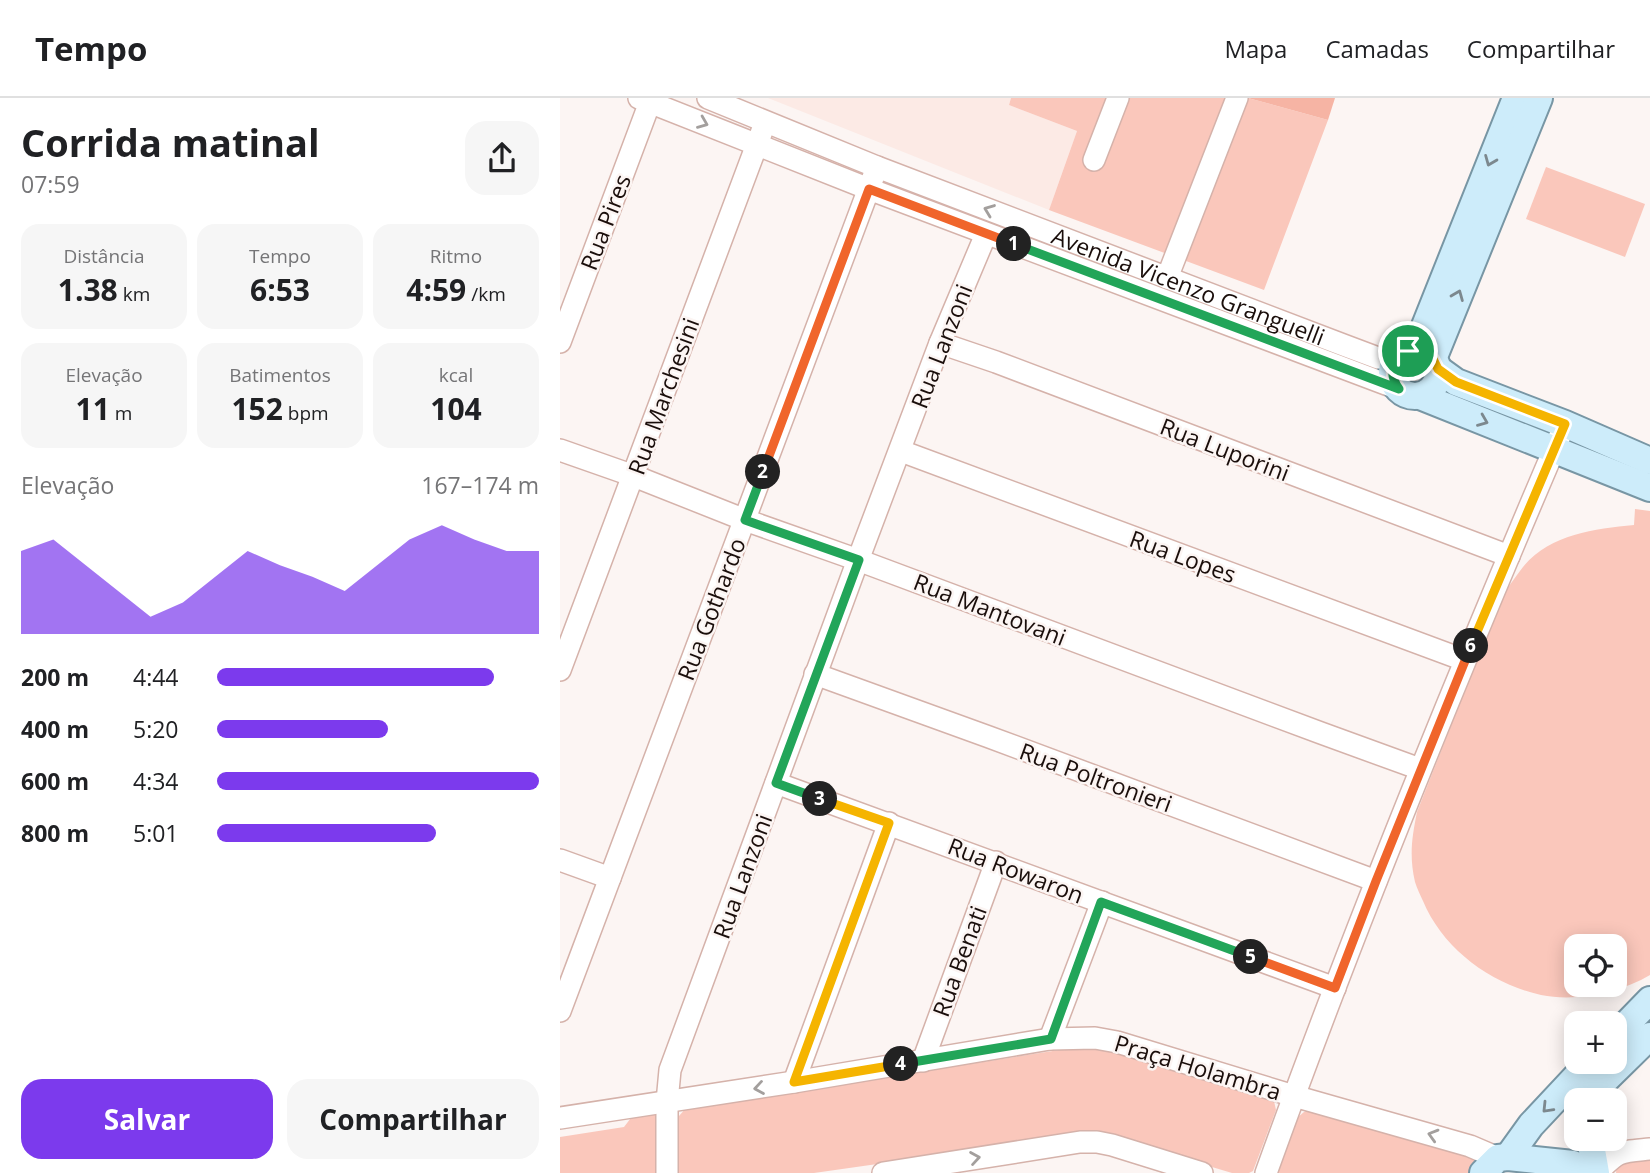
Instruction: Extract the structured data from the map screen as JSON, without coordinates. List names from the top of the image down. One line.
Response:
{"streets":{"main road":["Avenida Vicenzo Granguelli"],"street":["Rua Pires","Rua Lanzoni","Rua Marchesini","Rua Luporini","Rua Lopes","Rua Gothardo","Rua Mantovani","Rua Poltronieri","Rua Rowaron","Rua Benati","Praça Holambra"]},"crossings":[["Rua Pires","Avenida Vicenzo Granguelli"],["Avenida Vicenzo Granguelli","Rua Lanzoni"],["Avenida Vicenzo Granguelli","Rua Marchesini"],["Avenida Vicenzo Granguelli","Rua Gothardo"],["Rua Lanzoni","Rua Luporini"],["Rua Lanzoni","Rua Lopes"],["Rua Lanzoni","Rua Mantovani"],["Rua Lanzoni","Rua Poltronieri"],["Rua Lanzoni","Rua Rowaron"],["Rua Lanzoni","Praça Holambra"],["Rua Marchesini","Rua Mantovani"],["Rua Gothardo","Rua Mantovani"],["Rua Rowaron","Rua Benati"],["Rua Benati","Praça Holambra"]],"page":{"header":"Tempo","nav":["Mapa","Camadas","Compartilhar"],"heading":["Corrida matinal","07:59"],"stats":[["Distância","1.38 km"],["Tempo","6:53"],["Ritmo","4:59 /km"],["Elevação","11 m"],["Batimentos","152 bpm"],["kcal","104"]],"pins":["1","2","6","3","5","4"],"chart":["Elevação","167–174 m"],"list":[{"name":"200 m","note":"4:44"},{"name":"400 m","note":"5:20"},{"name":"600 m","note":"4:34"},{"name":"800 m","note":"5:01"}],"map_buttons":["+","−"],"buttons":["Salvar","Compartilhar"]}}
